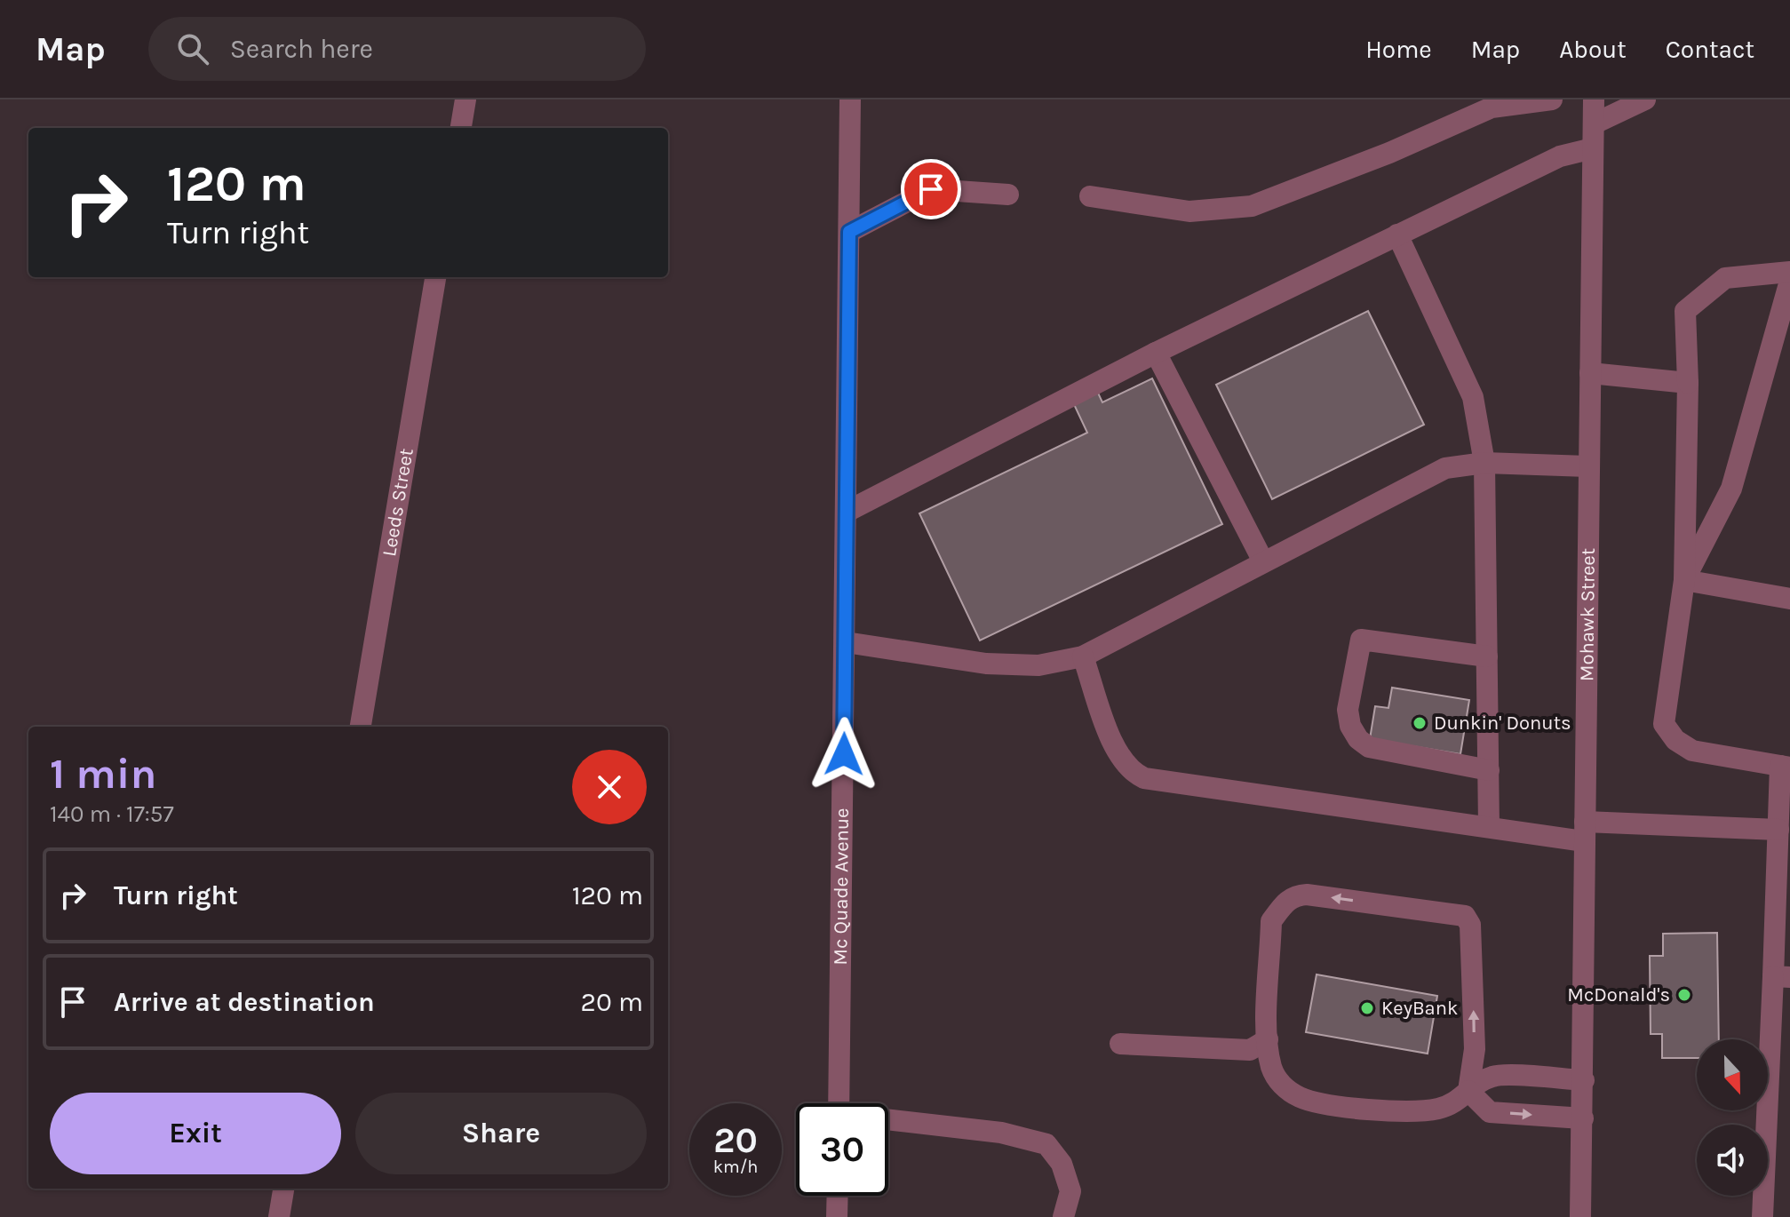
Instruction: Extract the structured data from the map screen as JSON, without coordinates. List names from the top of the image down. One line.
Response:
{"streets":{"street":["Leeds Street","Mohawk Street","Mc Quade Avenue"]},"places":["Dunkin' Donuts","McDonald's","KeyBank"],"north":"bottom","page":{"header":"Map","search":"Search here","nav":["Home","Map","About","Contact"],"turn":["120 m","Turn right"],"heading":["1 min","140 m · 17:57"],"list":[{"name":"Turn right","value":"120 m"},{"name":"Arrive at destination","value":"20 m"}],"buttons":["Exit","Share"],"speed":"20 km/h","limit":"30"}}
